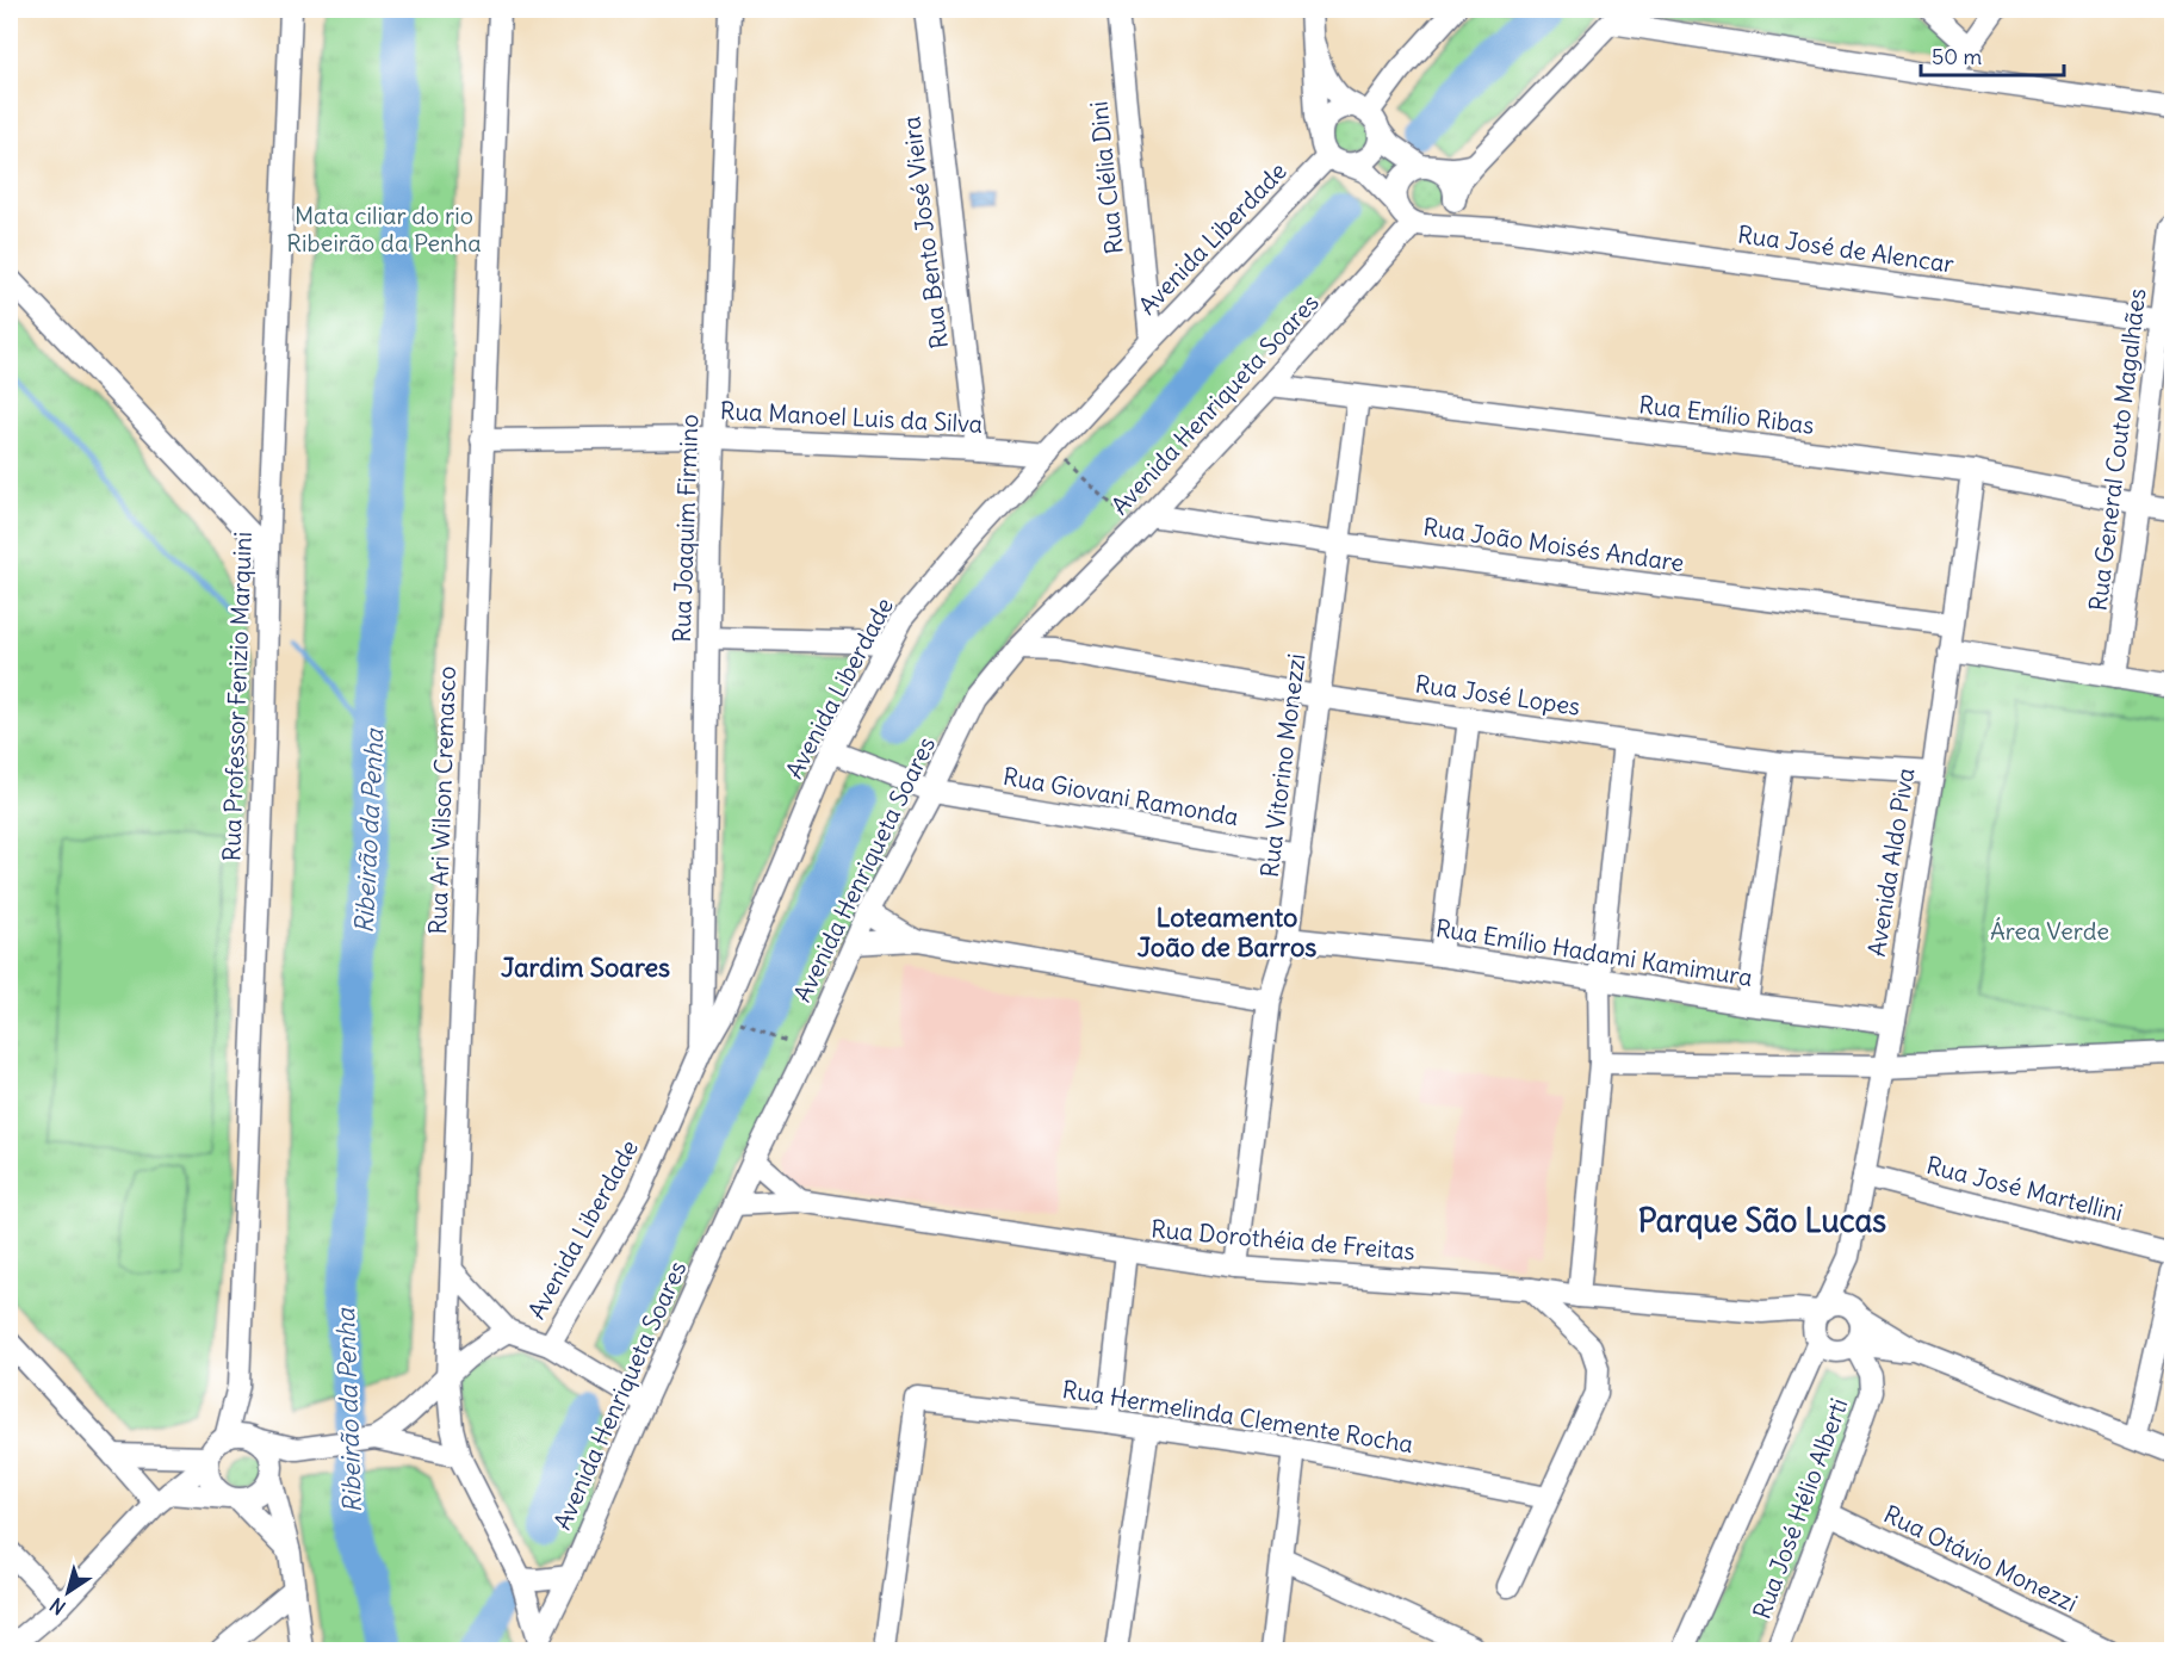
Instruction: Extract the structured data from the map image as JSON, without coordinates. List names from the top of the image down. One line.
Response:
{"streets":{"street":["Rua Clélia Dini","Rua Bento José Vieira","Avenida Liberdade","Rua José de Alencar","Avenida Henriqueta Soares","Rua Emílio Ribas","Rua Manoel Luis da Silva","Rua General Couto Magalhães","Rua Joaquim Firmino","Rua João Moisés Andare","Rua José Lopes","Rua Professor Fenizio Marquini","Rua Vitorino Monezzi","Rua Giovani Ramonda","Rua Ari Wilson Cremasco","Avenida Aldo Piva","Rua Emílio Hadami Kamimura","Rua José Martellini","Rua Dorothéia de Freitas","Rua Hermelinda Clemente Rocha","Rua José Hélio Alberti","Rua Otávio Monezzi"]},"crossings":[["Rua Clélia Dini","Avenida Liberdade"],["Rua Bento José Vieira","Rua Manoel Luis da Silva"],["Avenida Liberdade","Rua Manoel Luis da Silva"],["Avenida Liberdade","Rua Joaquim Firmino"],["Avenida Liberdade","Rua Giovani Ramonda"],["Rua José de Alencar","Rua General Couto Magalhães"],["Avenida Henriqueta Soares","Rua Emílio Ribas"],["Avenida Henriqueta Soares","Rua João Moisés Andare"],["Avenida Henriqueta Soares","Rua José Lopes"],["Avenida Henriqueta Soares","Rua Giovani Ramonda"],["Avenida Henriqueta Soares","Rua Ari Wilson Cremasco"],["Avenida Henriqueta Soares","Rua Dorothéia de Freitas"],["Rua Emílio Ribas","Rua General Couto Magalhães"],["Rua Emílio Ribas","Rua Vitorino Monezzi"],["Rua Emílio Ribas","Avenida Aldo Piva"],["Rua Manoel Luis da Silva","Rua Joaquim Firmino"],["Rua Manoel Luis da Silva","Rua Ari Wilson Cremasco"],["Rua João Moisés Andare","Rua Vitorino Monezzi"],["Rua João Moisés Andare","Avenida Aldo Piva"],["Rua José Lopes","Rua Vitorino Monezzi"],["Rua José Lopes","Avenida Aldo Piva"],["Rua Vitorino Monezzi","Rua Giovani Ramonda"],["Rua Vitorino Monezzi","Rua Emílio Hadami Kamimura"],["Rua Vitorino Monezzi","Rua Dorothéia de Freitas"],["Avenida Aldo Piva","Rua Emílio Hadami Kamimura"],["Avenida Aldo Piva","Rua José Martellini"],["Avenida Aldo Piva","Rua Dorothéia de Freitas"],["Avenida Aldo Piva","Rua José Hélio Alberti"],["Rua Dorothéia de Freitas","Rua José Hélio Alberti"],["Rua José Hélio Alberti","Rua Otávio Monezzi"]],"districts":["Loteamento João de Barros","Jardim Soares","Parque São Lucas"],"water":["Ribeirão da Penha"],"parks":["Mata ciliar do rio Ribeirão da Penha","Área Verde"],"scale_bar":"50 m","north":"bottom left"}
